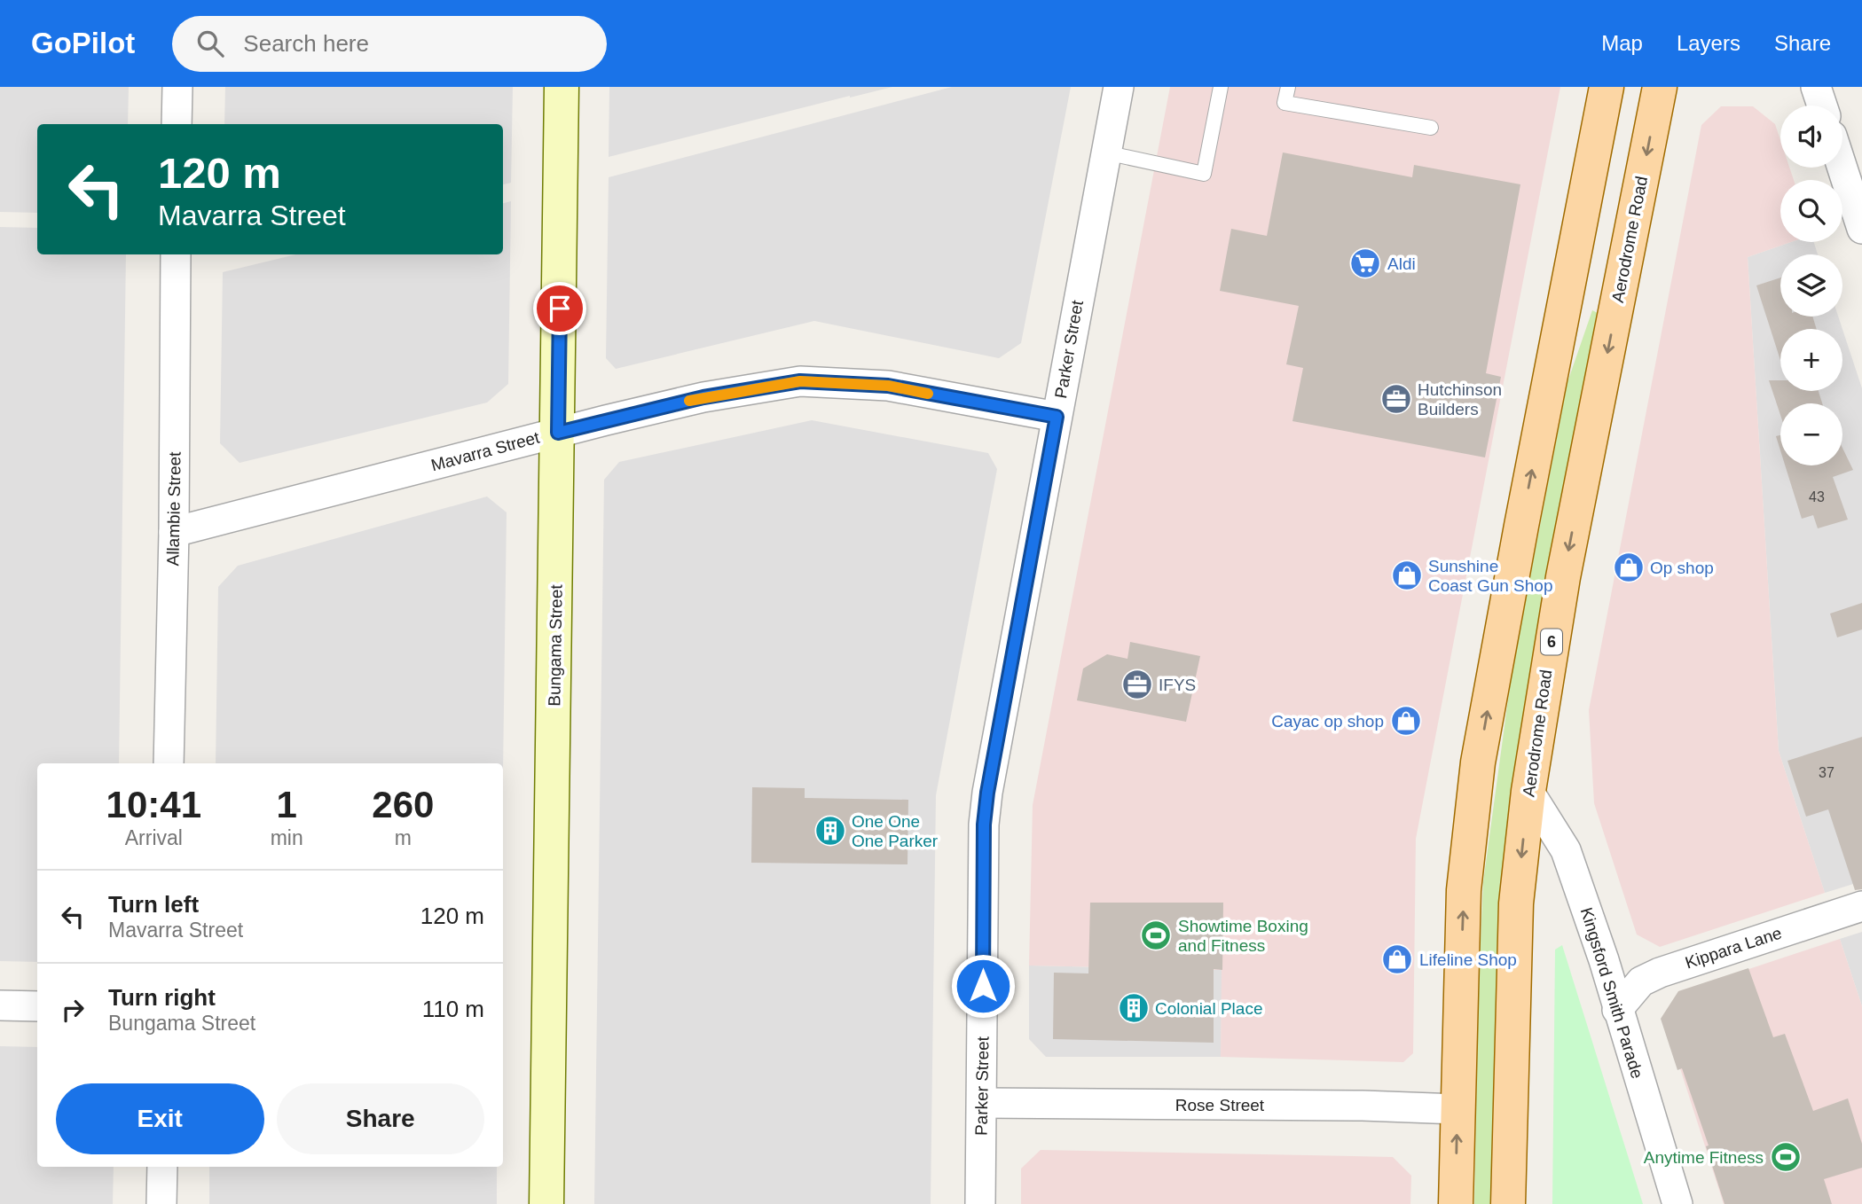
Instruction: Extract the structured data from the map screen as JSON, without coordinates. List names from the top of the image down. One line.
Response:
{"streets":{"main road":["Aerodrome Road","6"],"street":["Parker Street","Mavarra Street","Allambie Street","Bungama Street","Kippara Lane","Kingsford Smith Parade","Rose Street"]},"crossings":[["Aerodrome Road","Kingsford Smith Parade"],["Parker Street","Mavarra Street"],["Parker Street","Rose Street"],["Mavarra Street","Allambie Street"],["Mavarra Street","Bungama Street"],["Kippara Lane","Kingsford Smith Parade"]],"places":{"supermarket":["Aldi"],"office":["Hutchinson Builders","IFYS"],"shop":["Op shop","Sunshine Coast Gun Shop","Cayac op shop","Lifeline Shop"],"building":["One One One Parker","Colonial Place"],"sports":["Showtime Boxing and Fitness","Anytime Fitness"]},"house_numbers":["43","37"],"page":{"header":"GoPilot","search":"Search here","nav":["Map","Layers","Share"],"map_buttons":["+","−"],"turn":["120 m","Mavarra Street"],"eta":["10:41","Arrival","1","min","260","m"],"list":[{"name":"Turn left","note":"Mavarra Street","value":"120 m"},{"name":"Turn right","note":"Bungama Street","value":"110 m"}],"buttons":["Exit","Share"]}}
